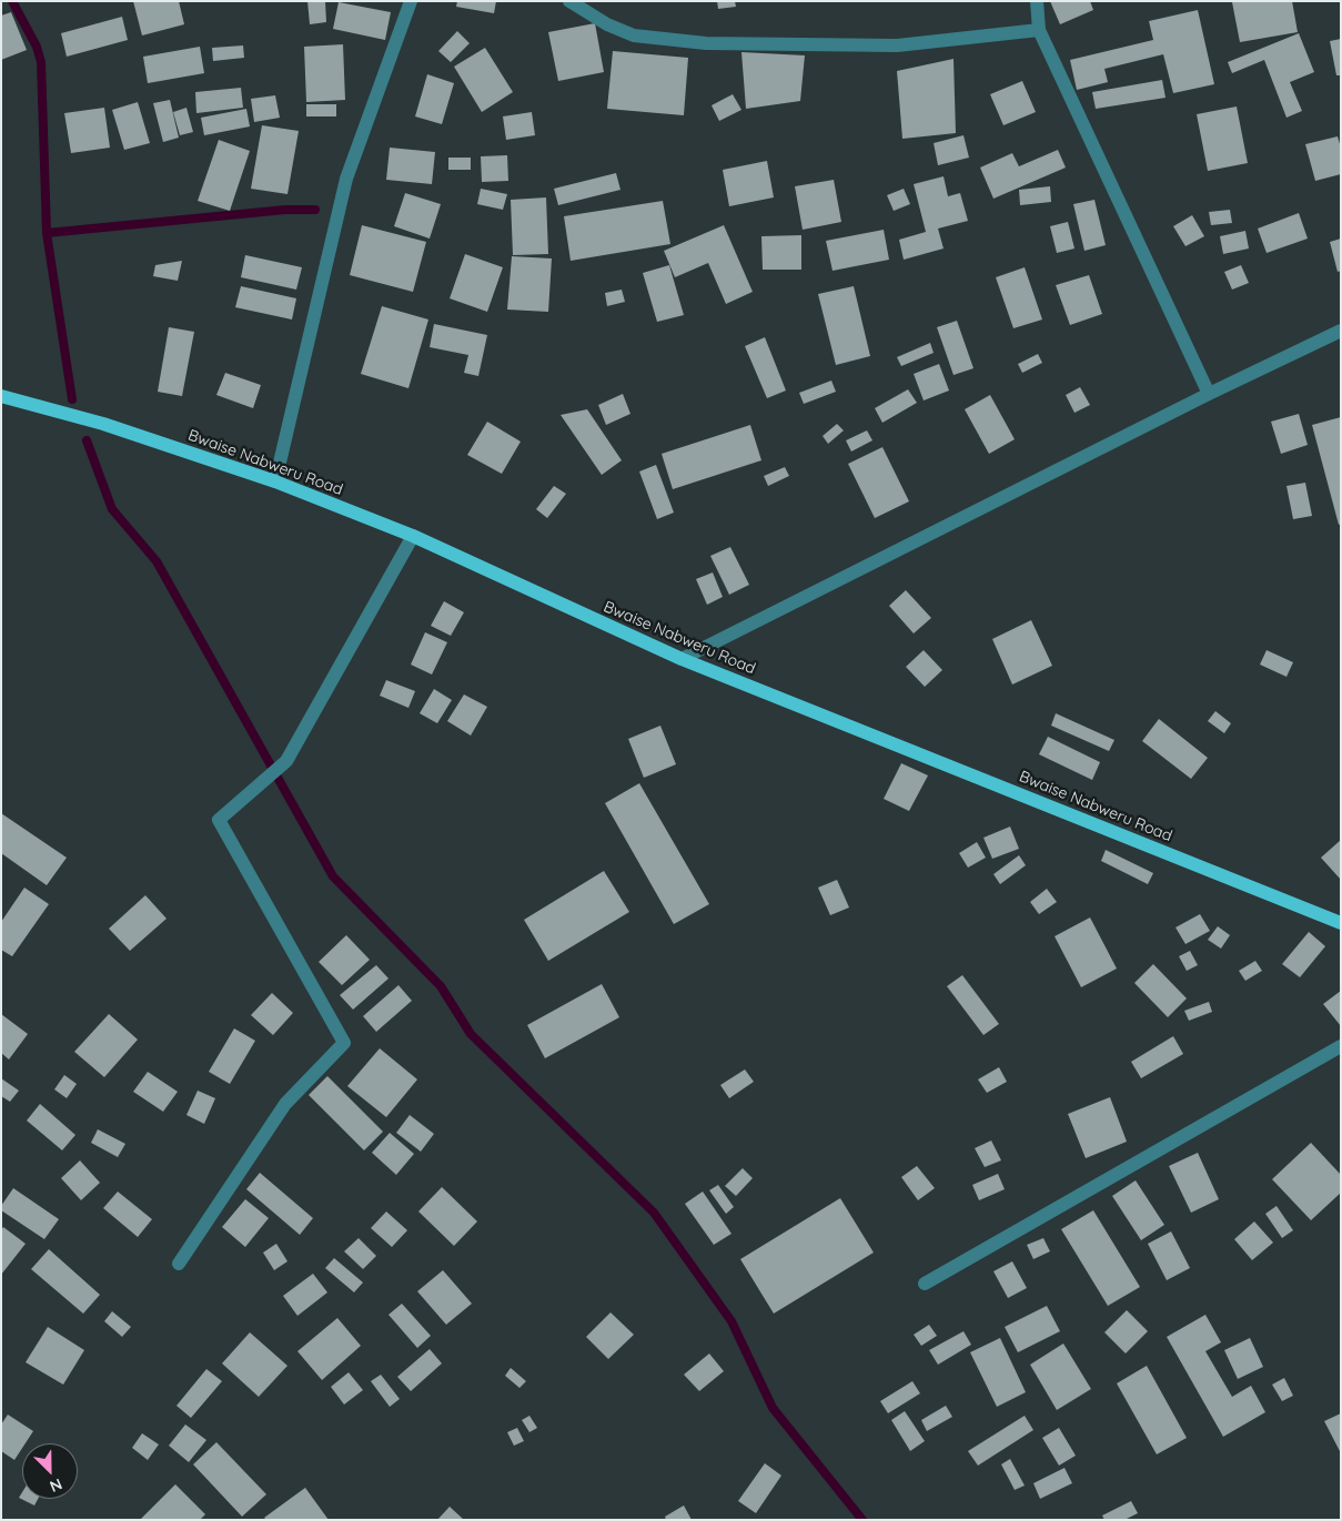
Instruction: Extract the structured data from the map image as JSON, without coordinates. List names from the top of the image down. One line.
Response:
{"streets":{"main road":["Bwaise Nabweru Road"]},"north":"bottom right"}
